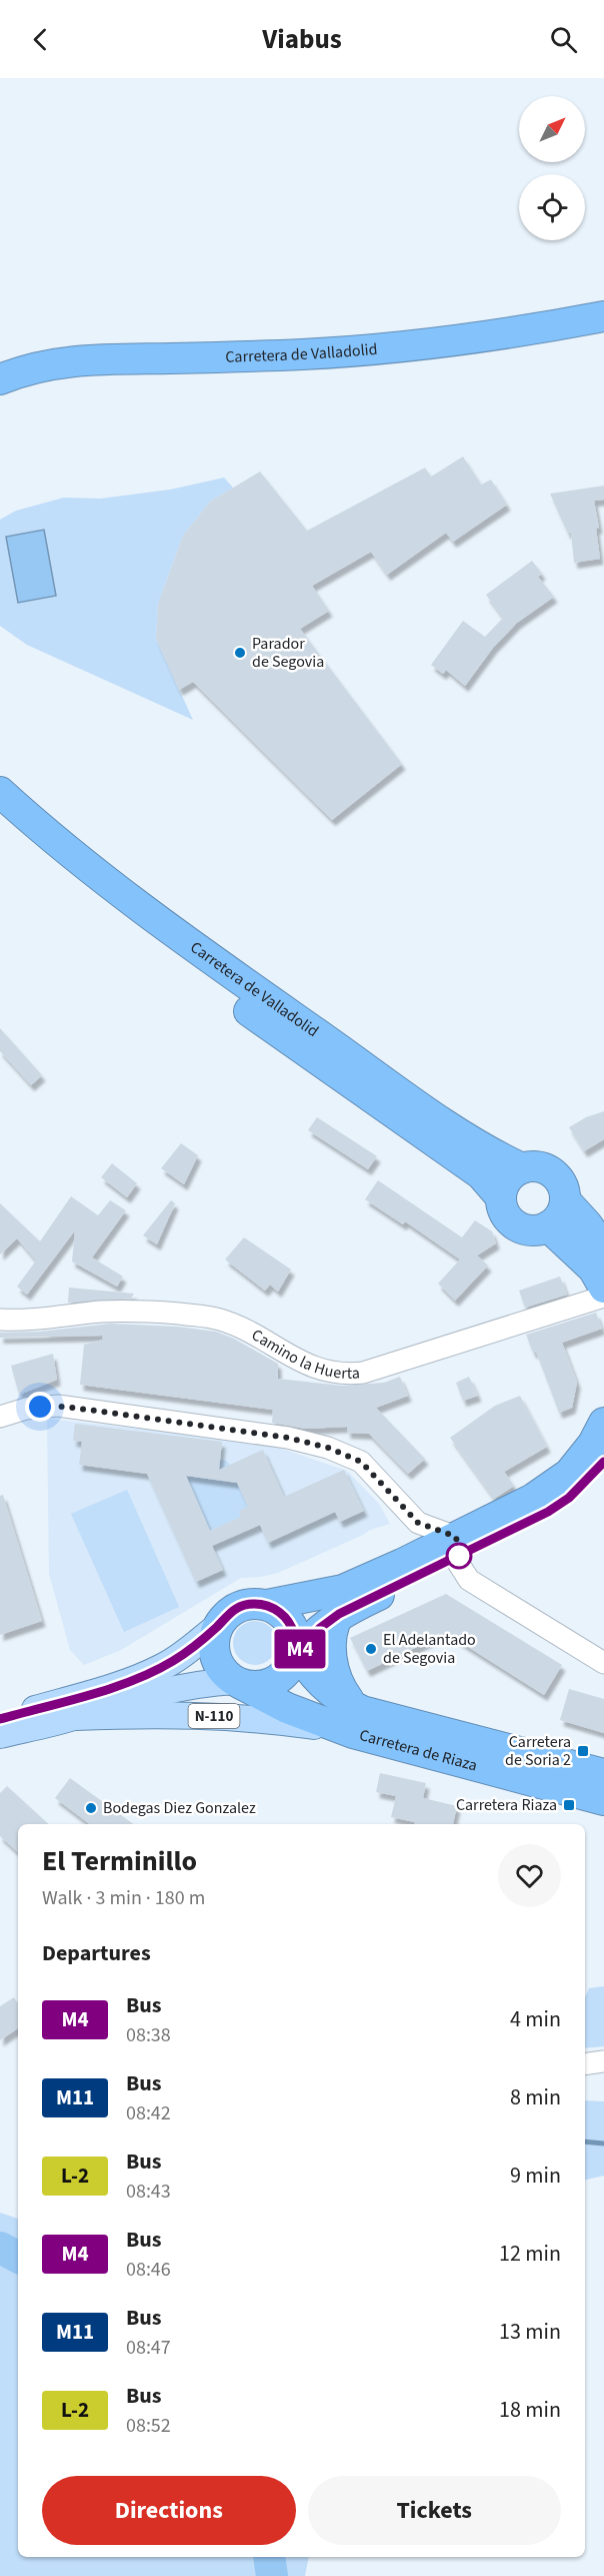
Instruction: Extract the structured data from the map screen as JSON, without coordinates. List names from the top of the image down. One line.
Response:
{"streets":{"highway":["Carretera de Valladolid","N-110","Carretera de Riaza"],"street":["Camino la Huerta"]},"crossings":[["N-110","Carretera de Riaza"]],"places":{"other":["Parador de Segovia","El Adelantado de Segovia","Bodegas Diez Gonzalez"],"transit":["Carretera de Soria 2","Carretera Riaza"]},"lines":["bus line M4"],"north":"top right","page":{"header":"Viabus","on_map":"M4","heading":[["El Terminillo","Walk · 3 min · 180 m"],"Departures"],"list":[{"mark":"M4","name":"Bus","note":"08:38","value":"4 min"},{"mark":"M11","name":"Bus","note":"08:42","value":"8 min"},{"mark":"L-2","name":"Bus","note":"08:43","value":"9 min"},{"mark":"M4","name":"Bus","note":"08:46","value":"12 min"},{"mark":"M11","name":"Bus","note":"08:47","value":"13 min"},{"mark":"L-2","name":"Bus","note":"08:52","value":"18 min"}],"buttons":["Directions","Tickets"]}}
